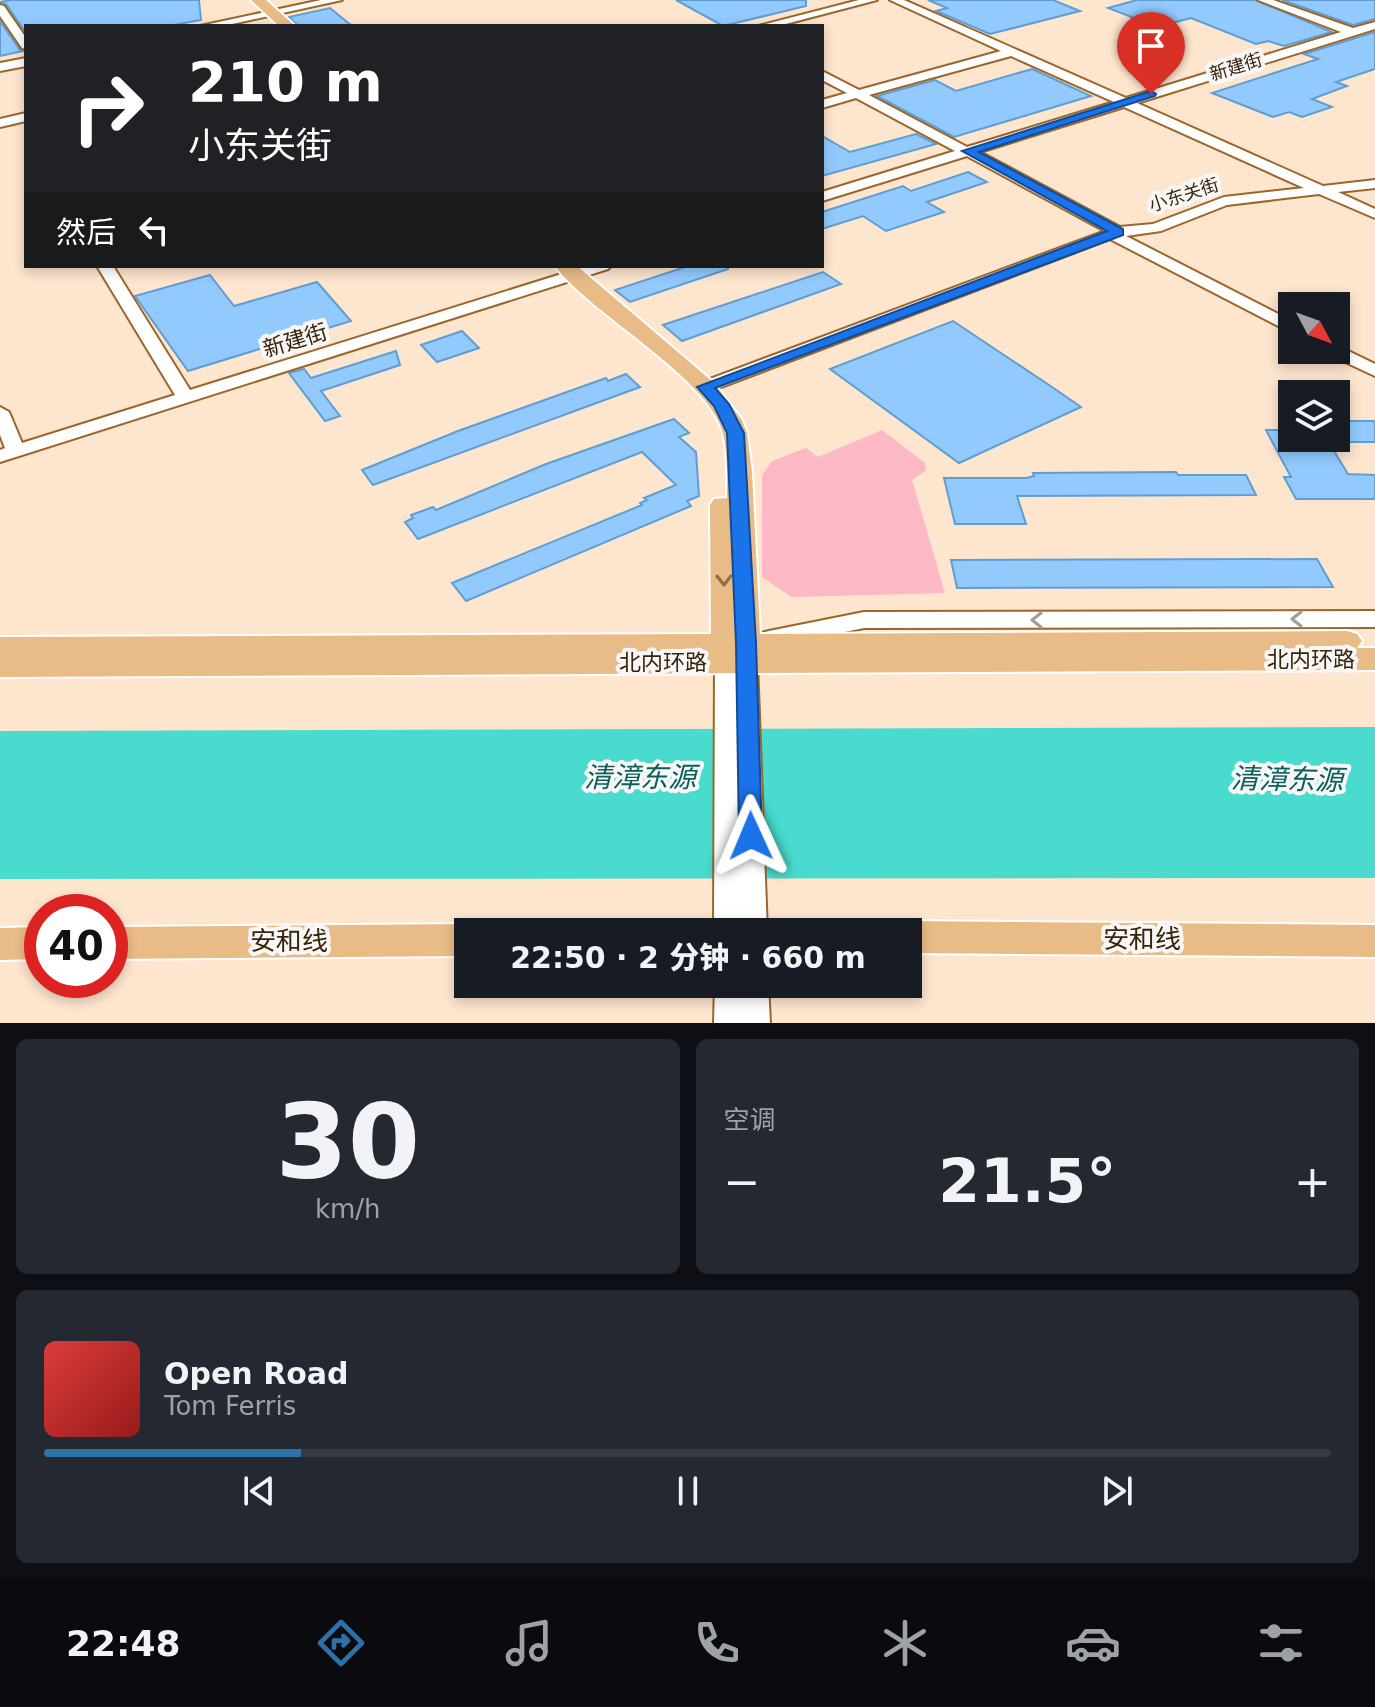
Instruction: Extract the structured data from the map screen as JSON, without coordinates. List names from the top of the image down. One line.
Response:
{"streets":{"main road":["北内环路","安和线"],"street":["新建街","小东关街"]},"water":["清漳东源"],"north":"bottom right","page":{"turn":["210 m","小东关街"],"then":"然后","limit":"40","trip":"22:50 · 2 分钟 · 660 m","tile":[["30","km/h"],"空调"],"heat":["−","21.5°","+"],"song":["Open Road","Tom Ferris"],"tabs":"22:48"}}
